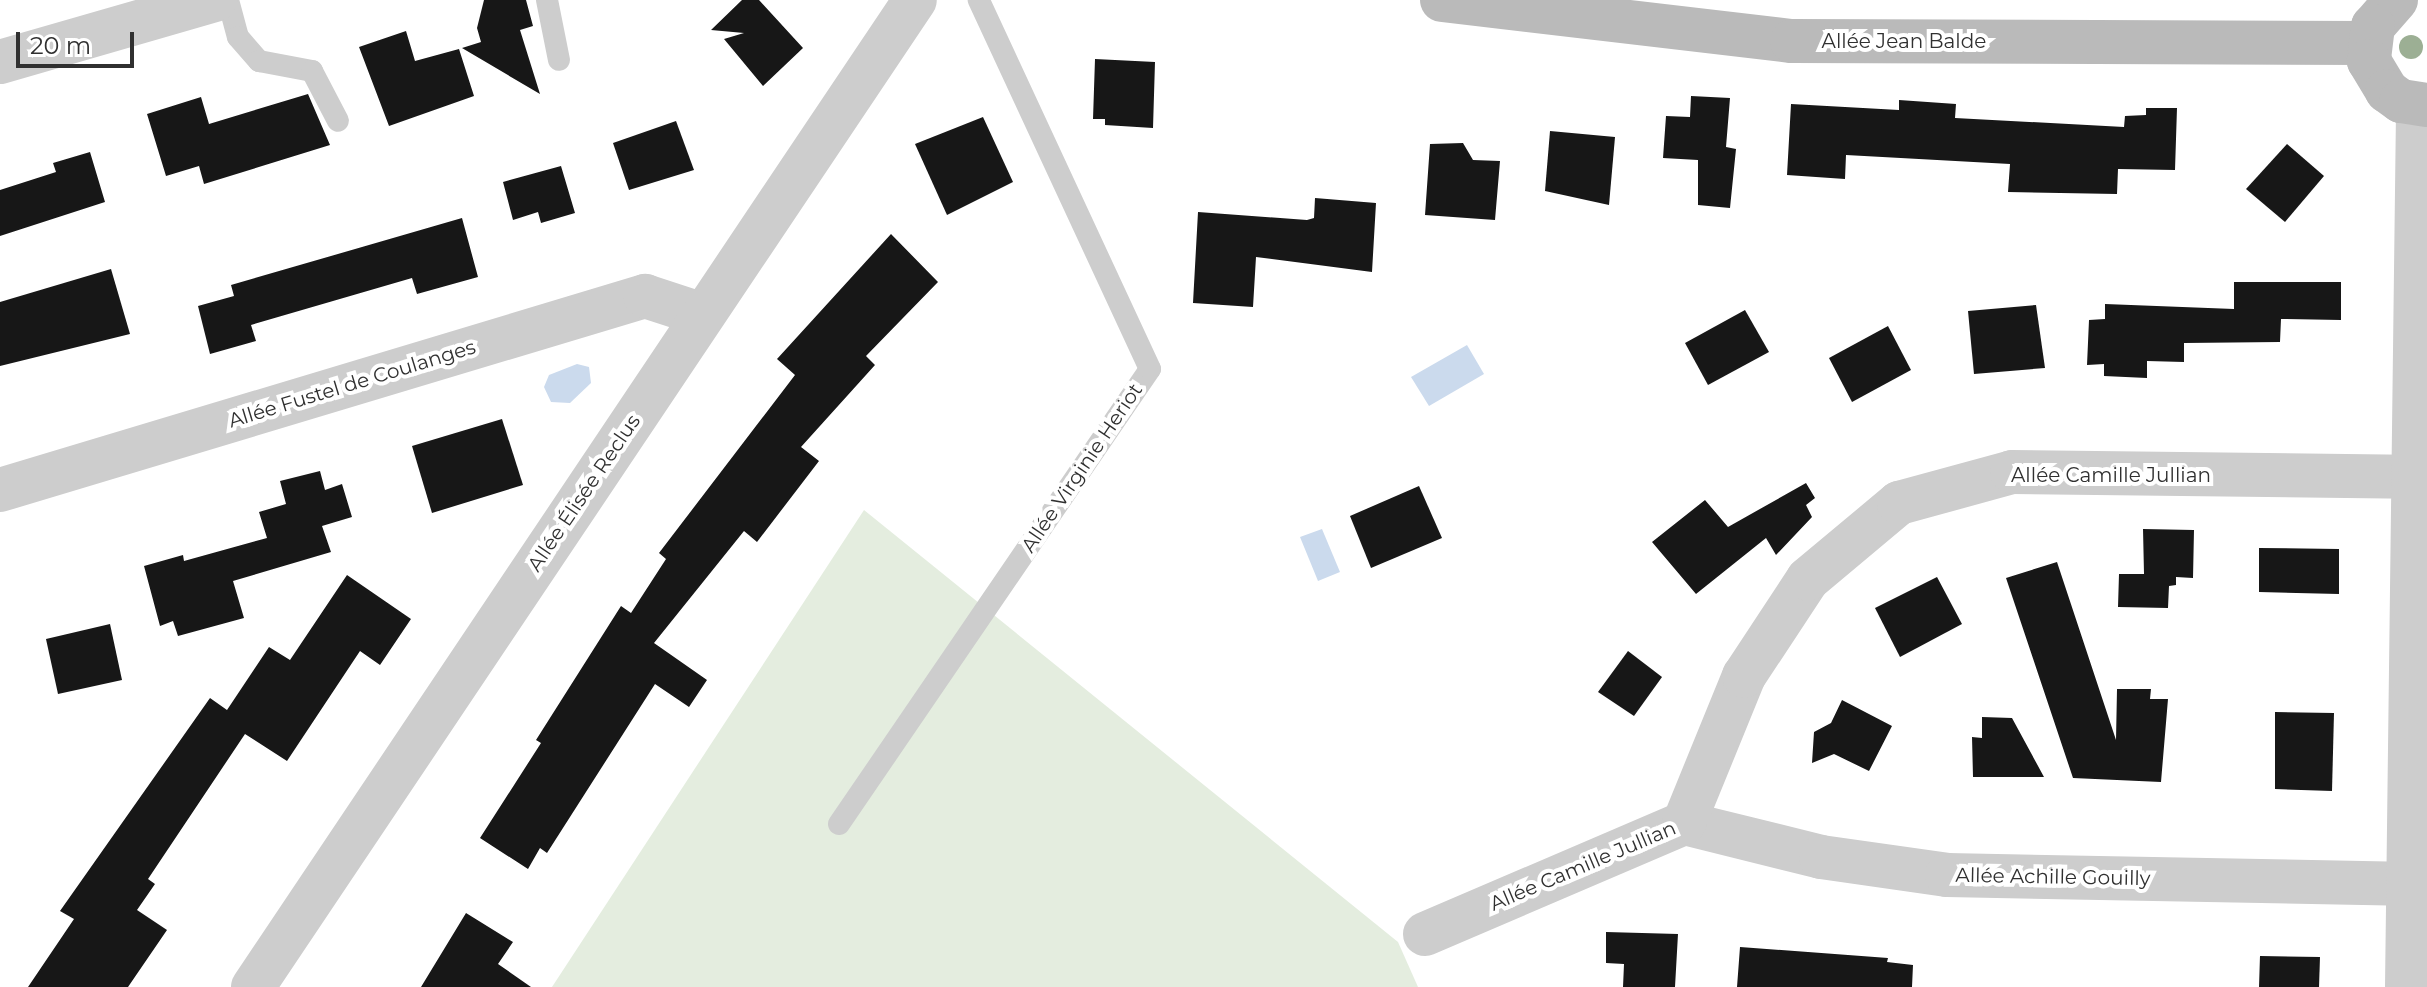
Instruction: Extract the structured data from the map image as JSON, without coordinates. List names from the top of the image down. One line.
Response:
{"streets":{"street":["Allée Jean Balde","Allée Fustel de Coulanges","Allée Camille Jullian","Allée Élisée Reclus","Allée Achille Gouilly"],"lane":["Allée Virginie Heriot"]},"crossings":[["Allée Fustel de Coulanges","Allée Élisée Reclus"],["Allée Camille Jullian","Allée Achille Gouilly"]],"scale_bar":"20 m"}
